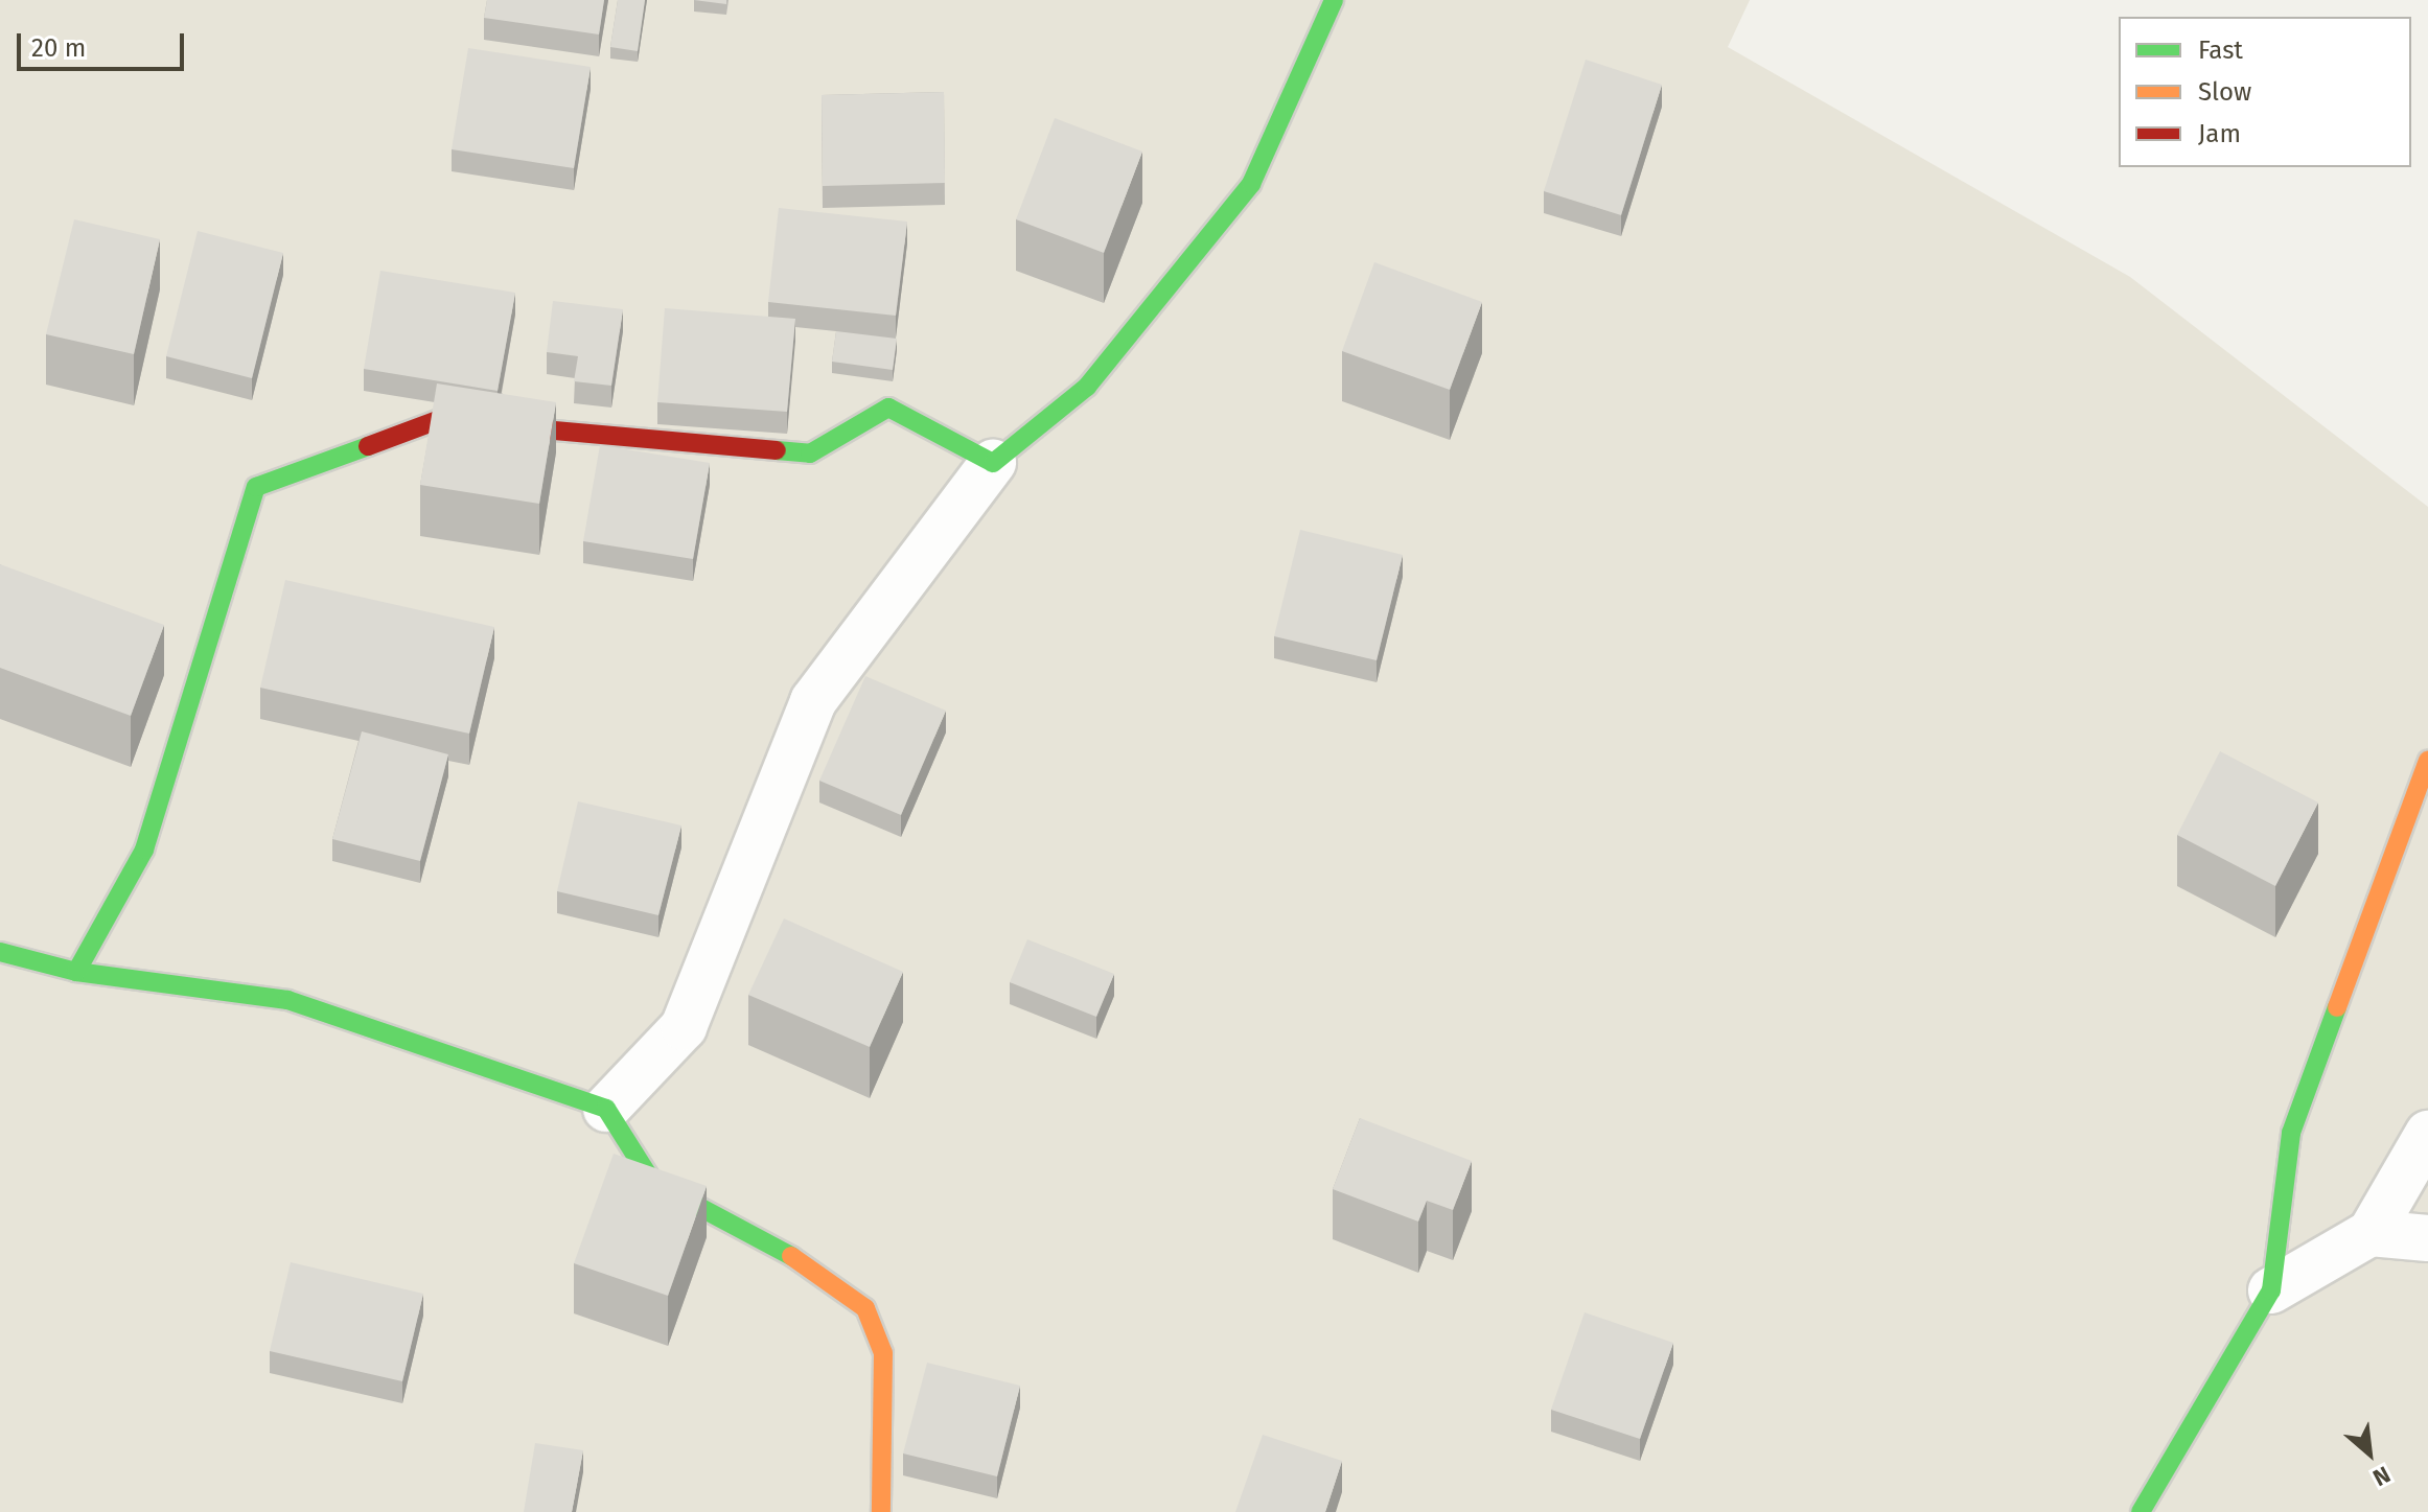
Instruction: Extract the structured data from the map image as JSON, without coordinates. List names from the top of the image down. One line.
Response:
{"legend":["Fast","Slow","Jam"],"scale_bar":"20 m","north":"bottom right"}
